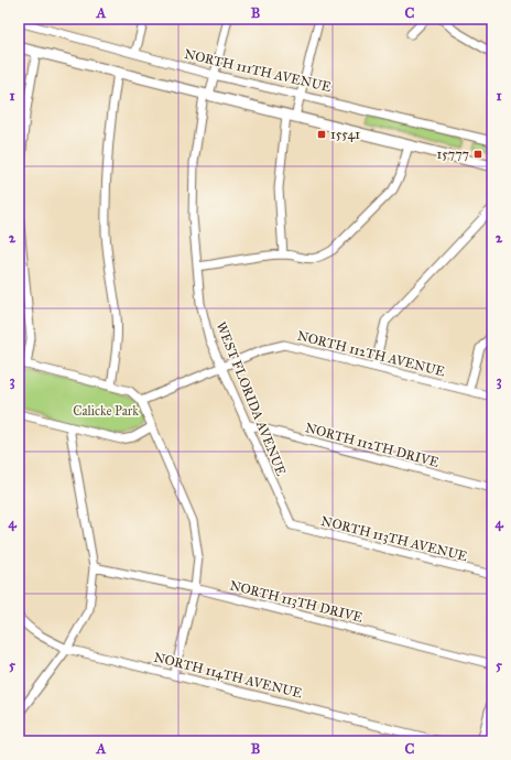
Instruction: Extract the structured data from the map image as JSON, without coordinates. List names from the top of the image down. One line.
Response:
{"streets":{"street":["NORTH 111TH AVENUE","NORTH 112TH AVENUE","WEST FLORIDA AVENUE","NORTH 112TH DRIVE","NORTH 113TH AVENUE","NORTH 113TH DRIVE","NORTH 114TH AVENUE"]},"crossings":[["NORTH 111TH AVENUE","WEST FLORIDA AVENUE"],["NORTH 112TH AVENUE","WEST FLORIDA AVENUE"],["WEST FLORIDA AVENUE","NORTH 112TH DRIVE"],["WEST FLORIDA AVENUE","NORTH 113TH AVENUE"]],"parks":["Calicke Park"],"places":{"transit":["15541","15777"]},"grid":{"columns":["A","B","C"],"rows":["1","2","3","4","5"]}}
